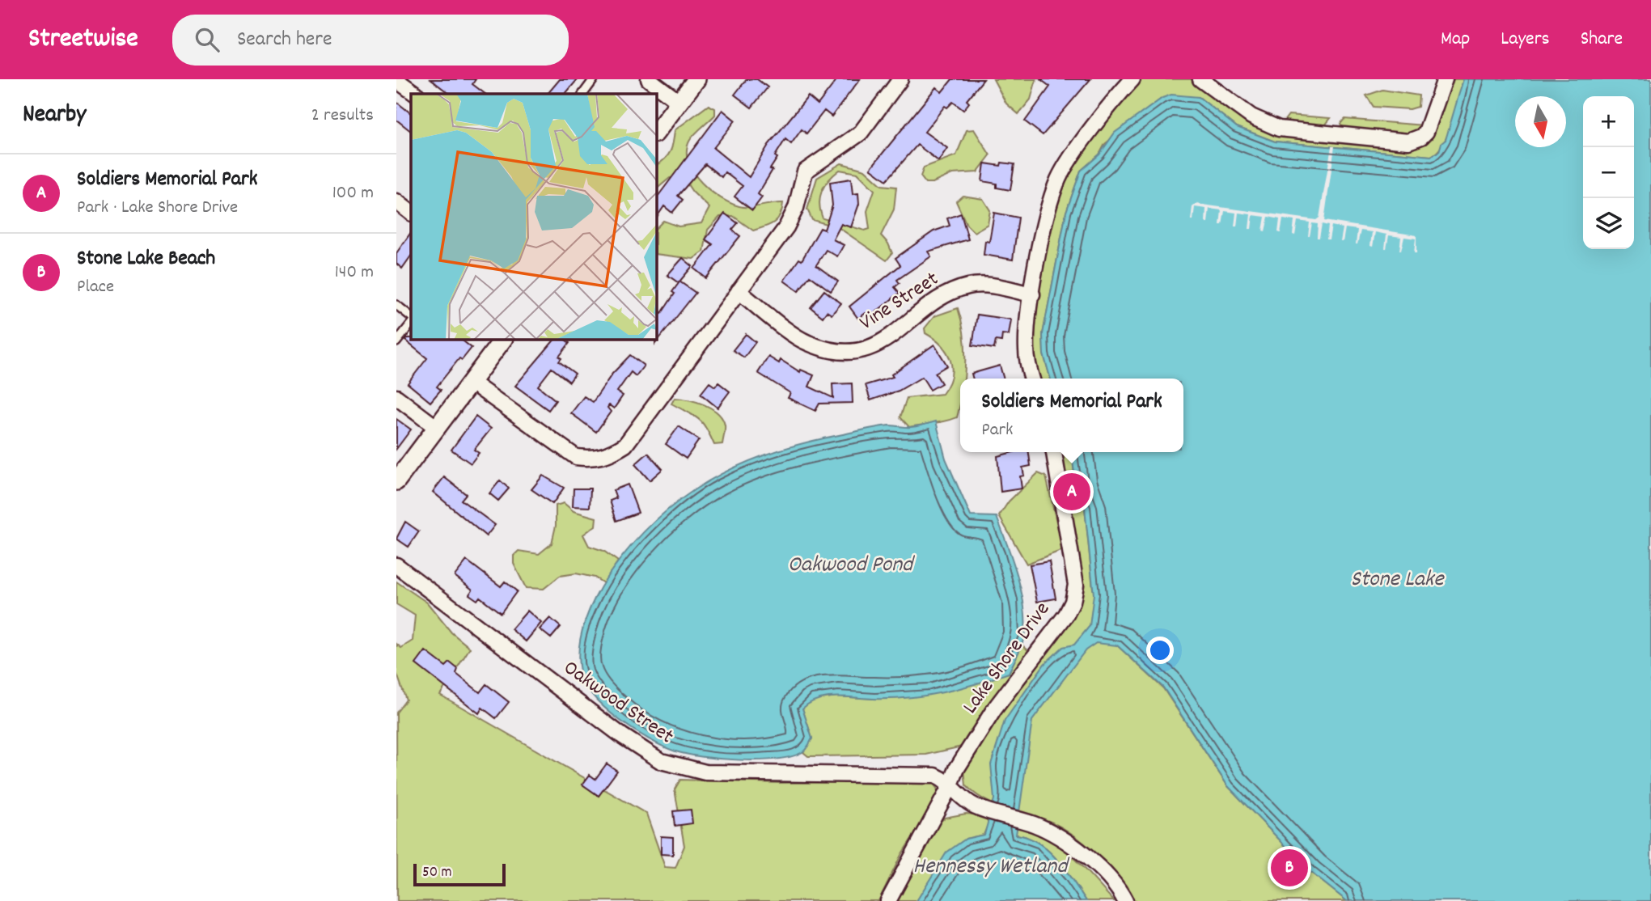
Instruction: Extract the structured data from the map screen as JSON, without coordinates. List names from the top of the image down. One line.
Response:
{"streets":{"street":["Vine Street","Lake Shore Drive","Oakwood Street"]},"crossings":[["Lake Shore Drive","Oakwood Street"]],"water":["Oakwood Pond","Stone Lake","Hennessy Wetland"],"scale_bar":"50 m","north":"bottom","page":{"header":"Streetwise","search":"Search here","nav":["Map","Layers","Share"],"heading":["Nearby","2 results"],"map_buttons":["+","−"],"list":[{"mark":"A","name":"Soldiers Memorial Park","note":"Park · Lake Shore Drive","value":"100 m"},{"mark":"B","name":"Stone Lake Beach","note":"Place","value":"140 m"}],"popup":["Soldiers Memorial Park","Park"],"pins":["A","B"],"scale":"50 m"}}
